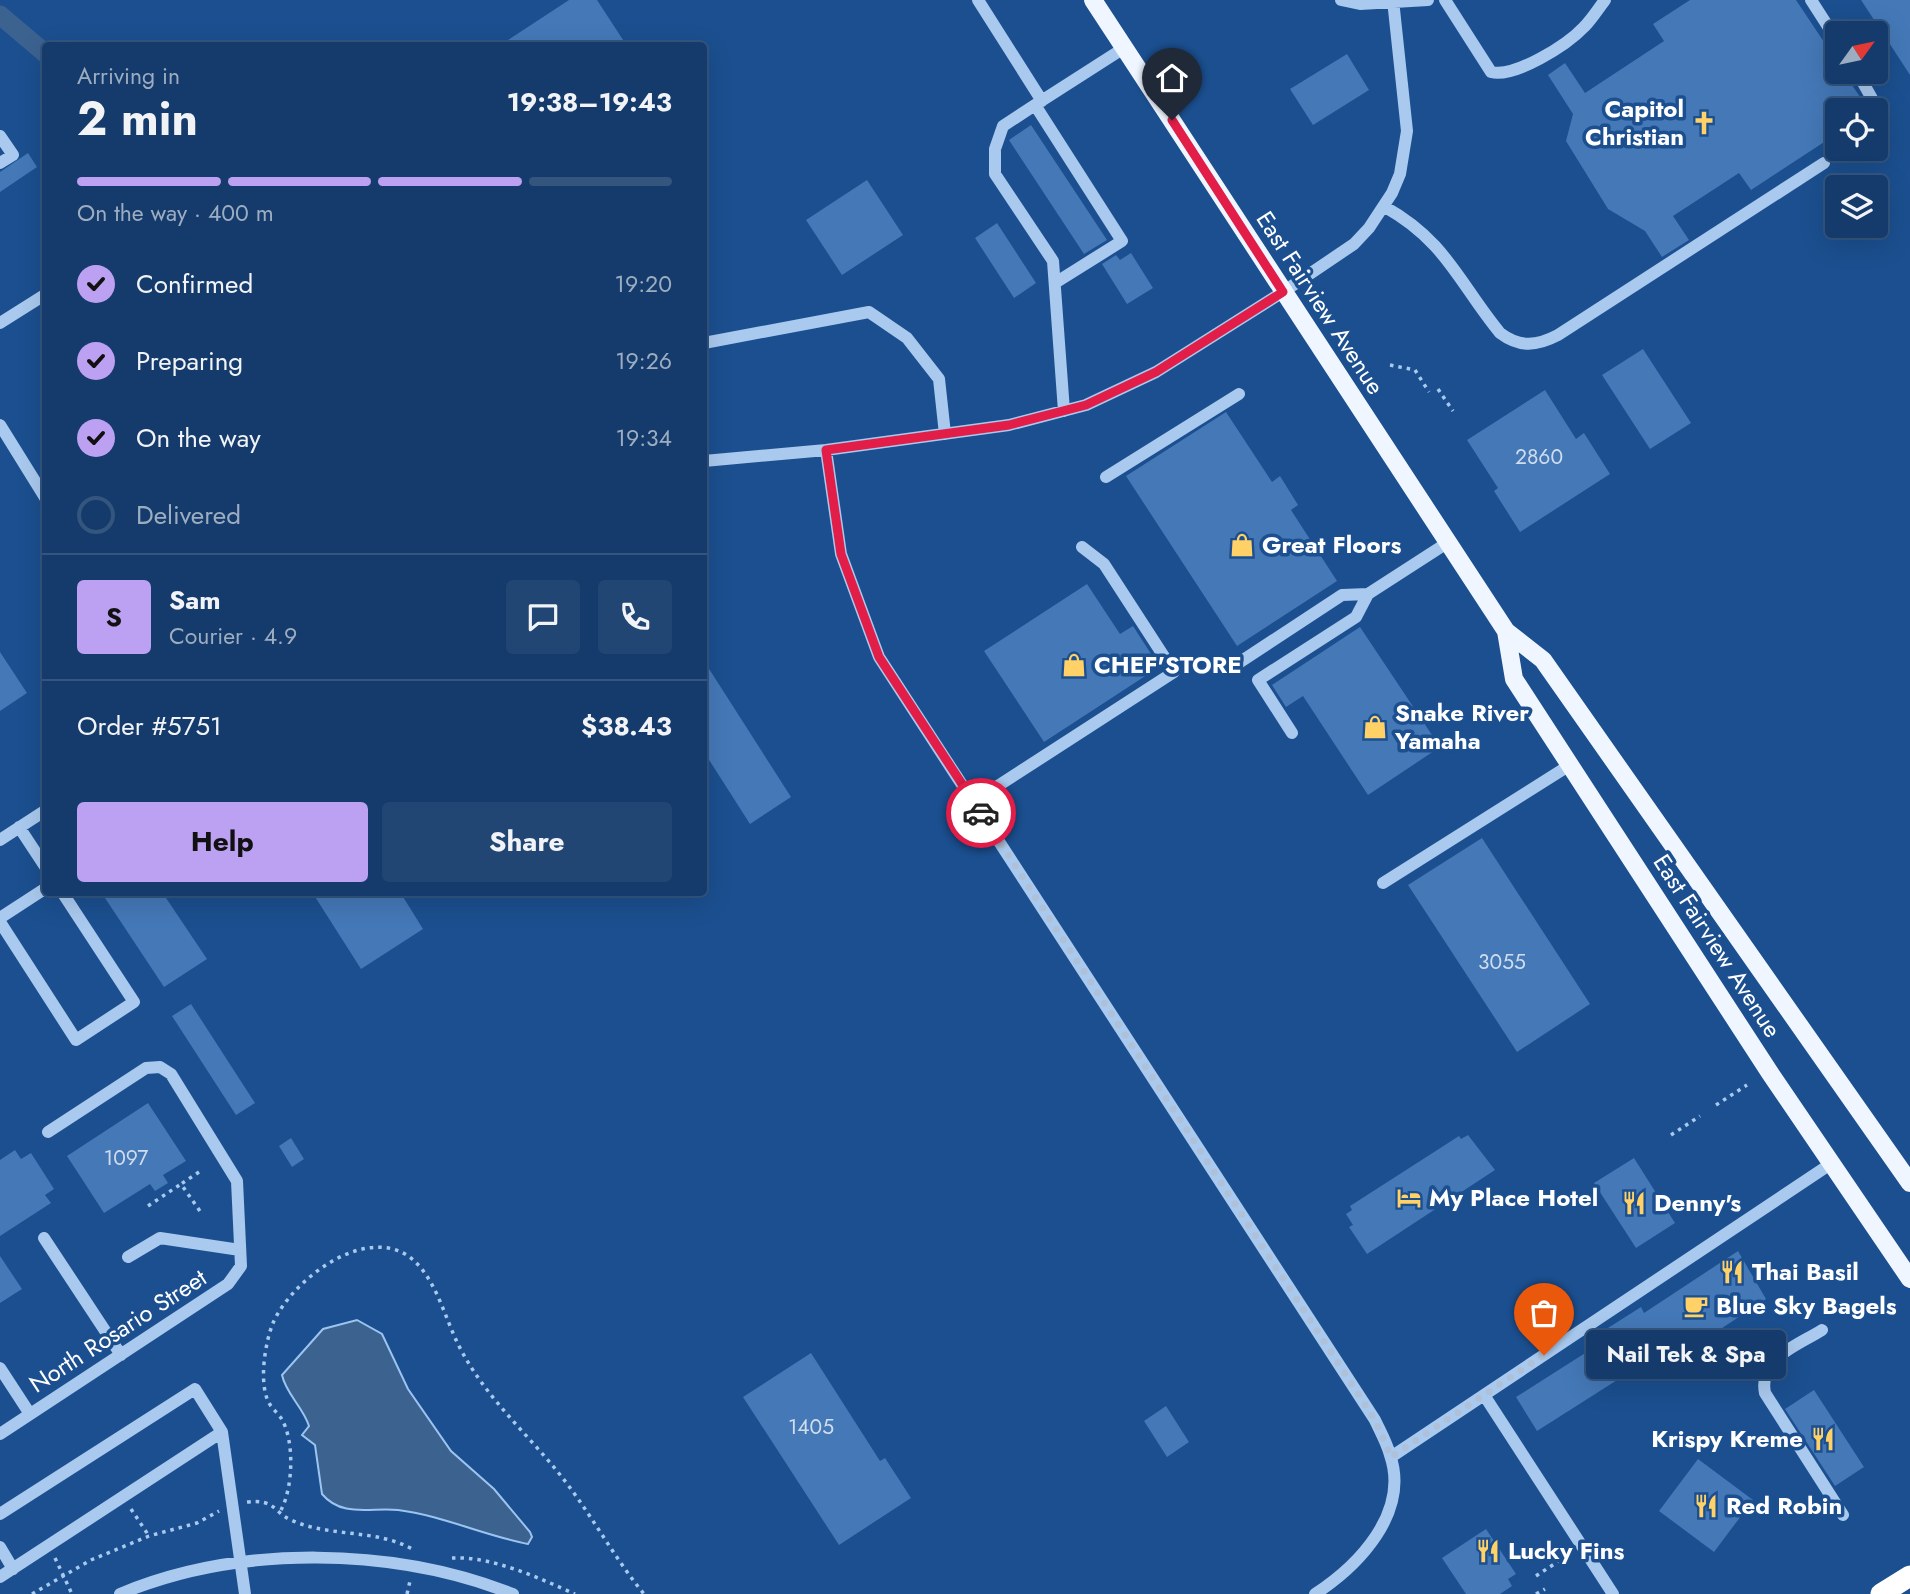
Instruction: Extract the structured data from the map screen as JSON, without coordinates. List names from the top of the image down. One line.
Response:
{"streets":{"main road":["East Fairview Avenue"],"street":["North Rosario Street"]},"places":{"church":["Capitol Christian"],"shop":["Great Floors","CHEF'STORE","Snake River Yamaha"],"hotel":["My Place Hotel"],"restaurant":["Denny's","Thai Basil","Krispy Kreme","Red Robin","Lucky Fins"],"cafe":["Blue Sky Bagels"],"other":["Nail Tek & Spa"]},"house_numbers":["2860","3055","1097","1405"],"north":"top right","page":{"heading":["2 min","Arriving in","19:38–19:43"],"panel":["Sam","Courier · 4.9","Order #5751","$38.43"],"bar":"On the way · 400 m","list":[["Confirmed","19:20"],["Preparing","19:26"],["On the way","19:34"],"Delivered"],"round":"S","buttons":["Help","Share"],"bubble":"Nail Tek & Spa"}}
